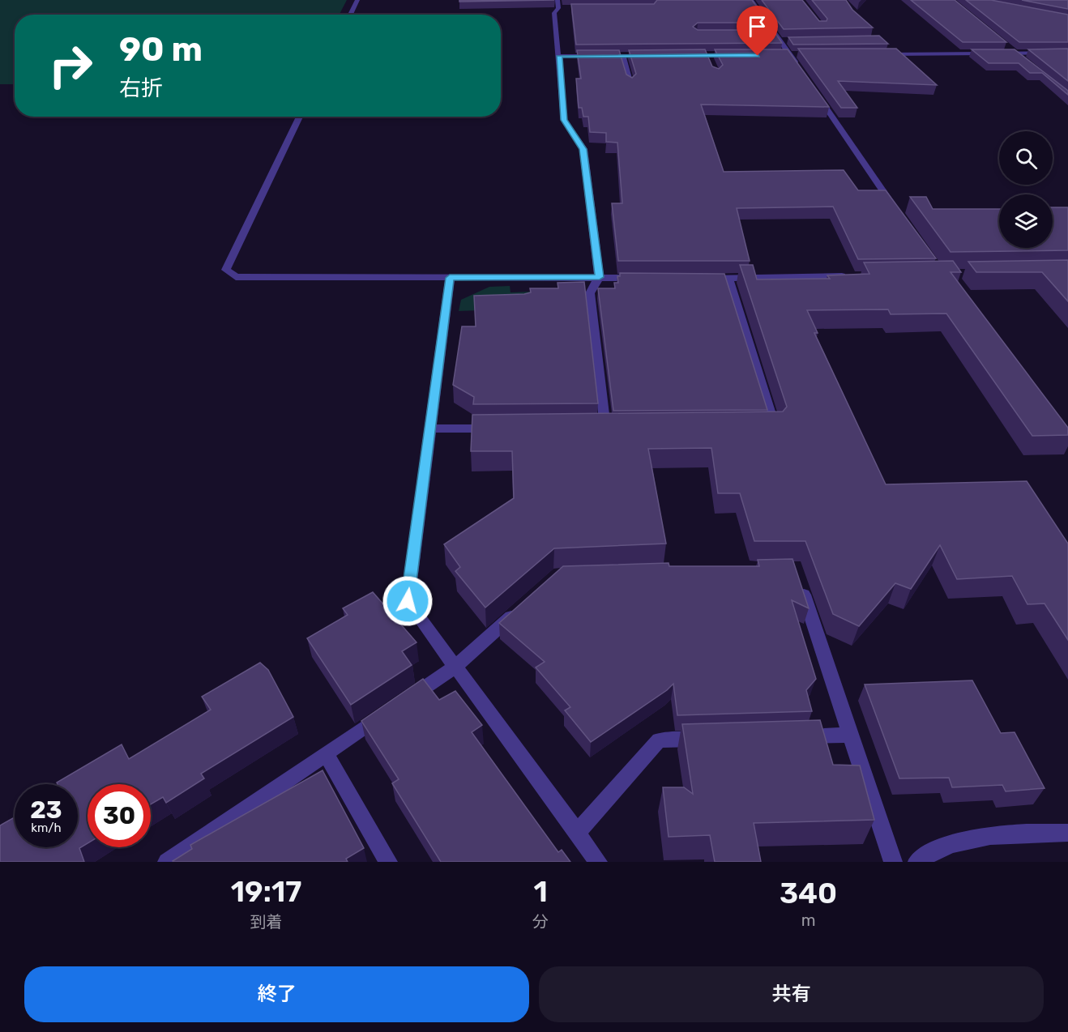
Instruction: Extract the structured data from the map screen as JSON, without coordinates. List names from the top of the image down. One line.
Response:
{"page":{"turn":["90 m","右折"],"speed":"23 km/h","limit":"30","eta":["19:17","到着","1","分","340","m"],"buttons":["終了","共有"]}}
